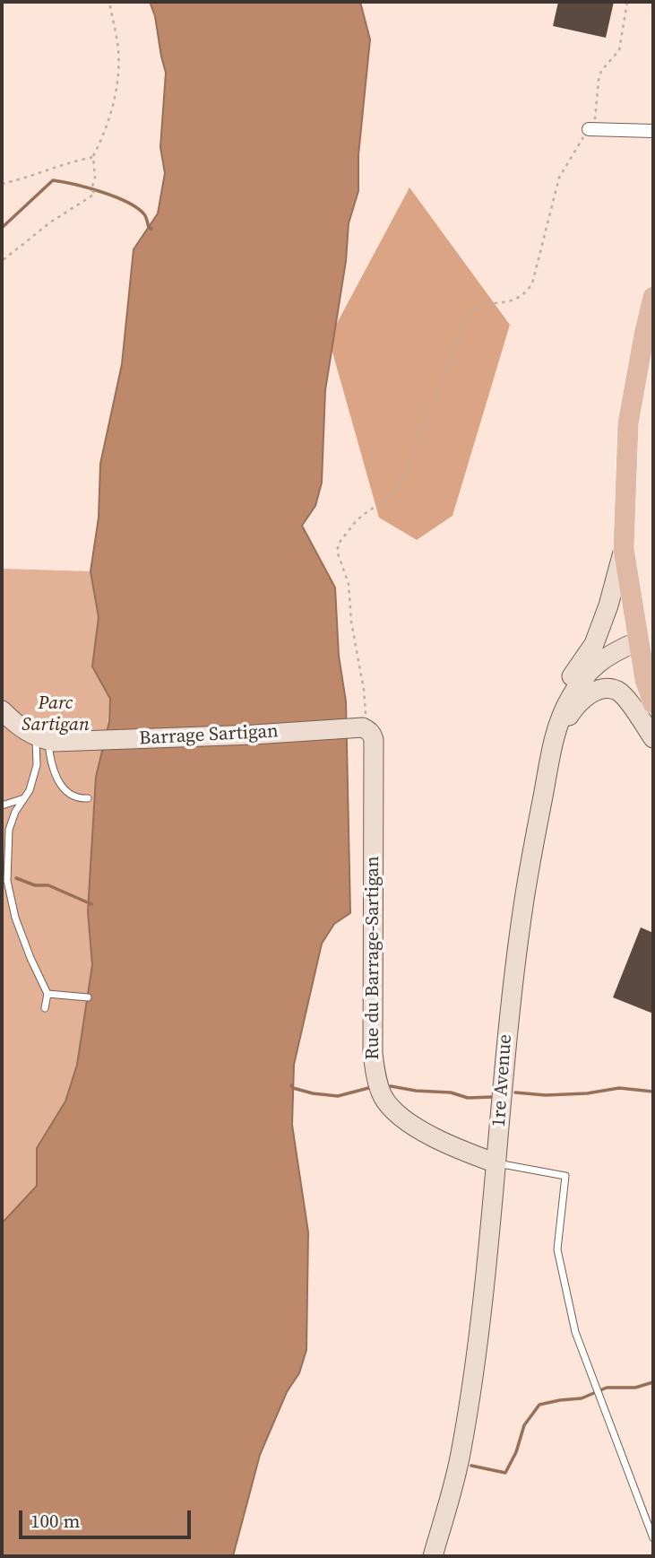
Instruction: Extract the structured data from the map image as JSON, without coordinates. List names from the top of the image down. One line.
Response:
{"streets":{"main road":["Barrage Sartigan","Rue du Barrage-Sartigan","1re Avenue"]},"crossings":[["Barrage Sartigan","Rue du Barrage-Sartigan"],["Rue du Barrage-Sartigan","1re Avenue"]],"parks":["Parc Sartigan"],"scale_bar":"100 m"}
